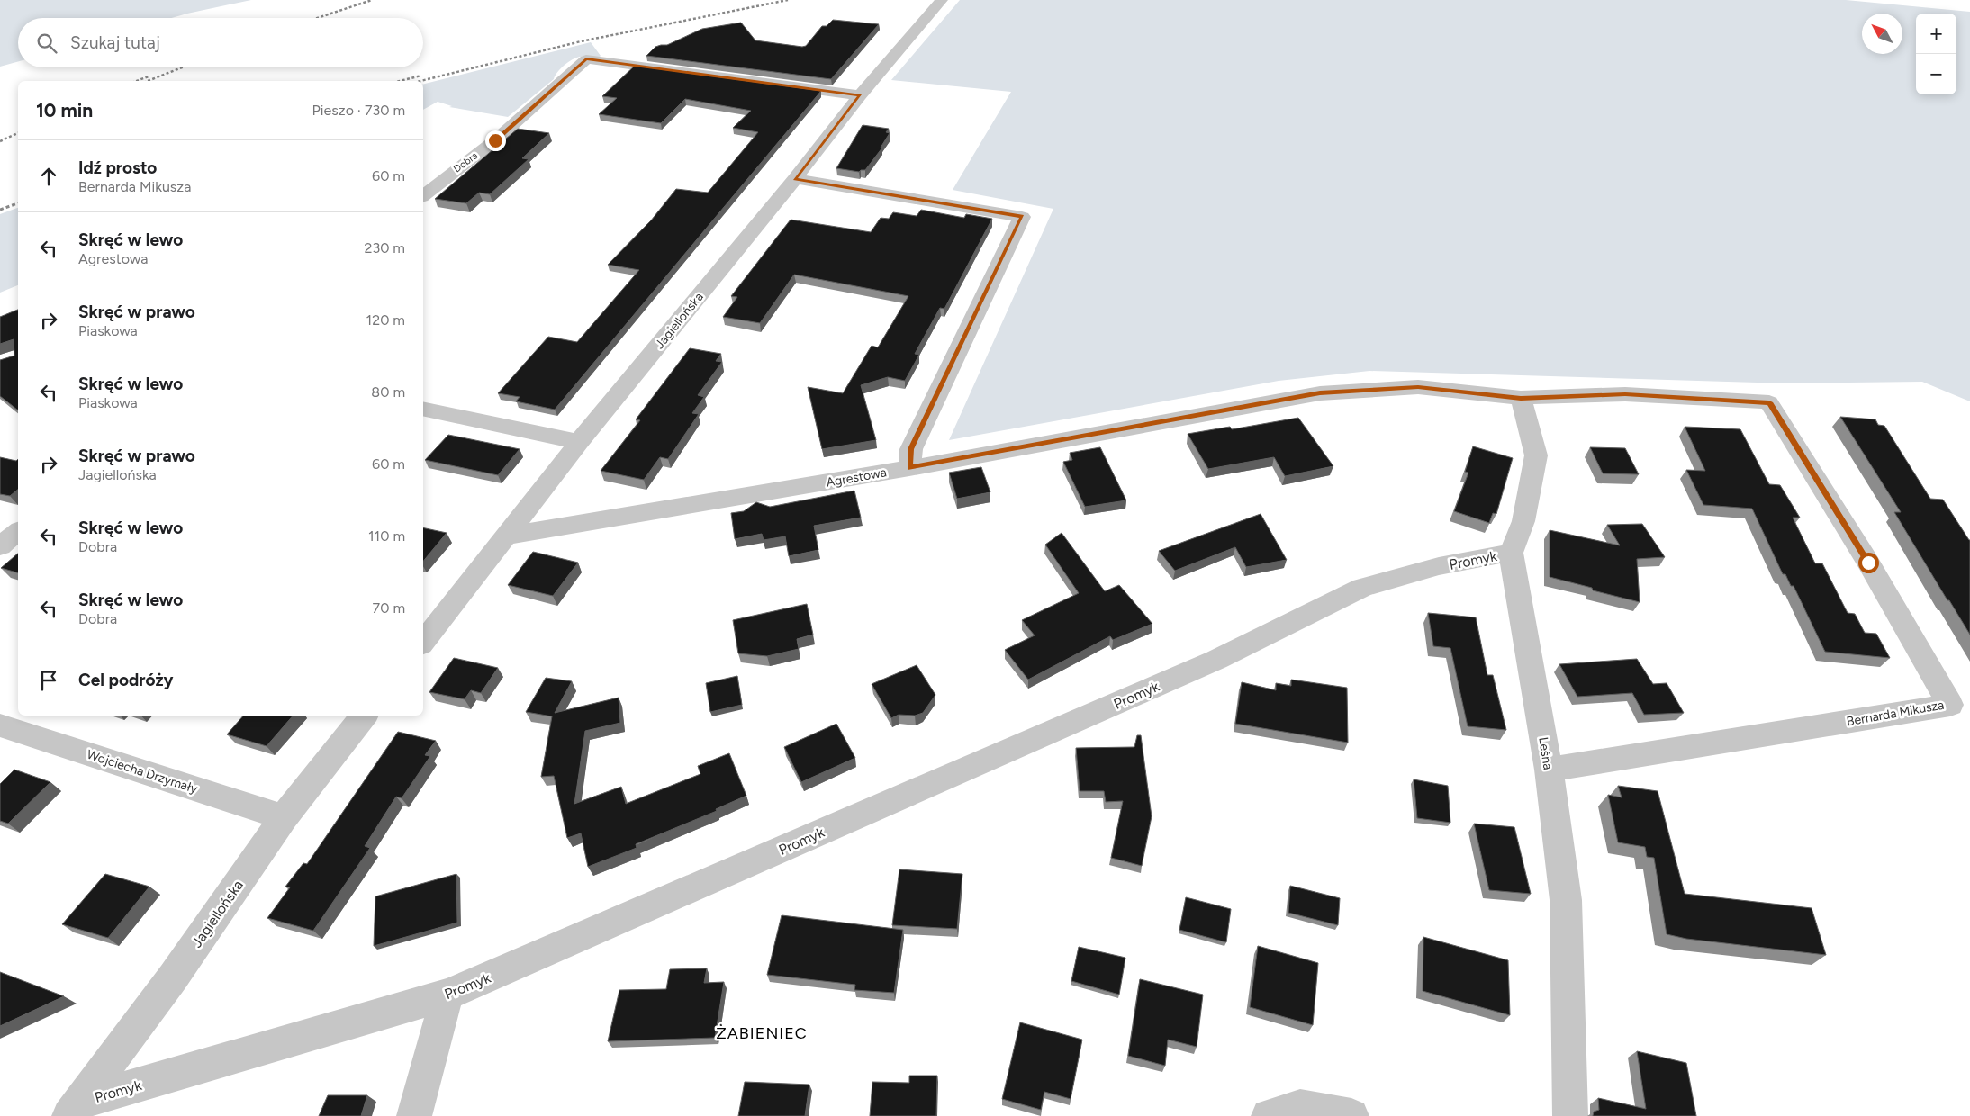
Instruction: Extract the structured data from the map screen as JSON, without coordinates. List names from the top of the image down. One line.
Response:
{"streets":{"street":["Dobra","Jagiellońska","Agrestowa","Promyk","Bernarda Mikusza","Leśna","Wojciecha Drzymały"]},"crossings":[["Dobra","Jagiellońska"],["Jagiellońska","Agrestowa"],["Jagiellońska","Promyk"],["Jagiellońska","Wojciecha Drzymały"],["Agrestowa","Bernarda Mikusza"],["Promyk","Leśna"],["Bernarda Mikusza","Leśna"]],"districts":["ŻABIENIEC"],"north":"top left","page":{"map_buttons":["+","−"],"search":"Szukaj tutaj","heading":["10 min","Pieszo · 730 m"],"list":[["Idź prosto","Bernarda Mikusza","60 m"],["Skręć w lewo","Agrestowa","230 m"],["Skręć w prawo","Piaskowa","120 m"],["Skręć w lewo","Piaskowa","80 m"],["Skręć w prawo","Jagiellońska","60 m"],["Skręć w lewo","Dobra","110 m"],["Skręć w lewo","Dobra","70 m"],"Cel podróży"]}}
